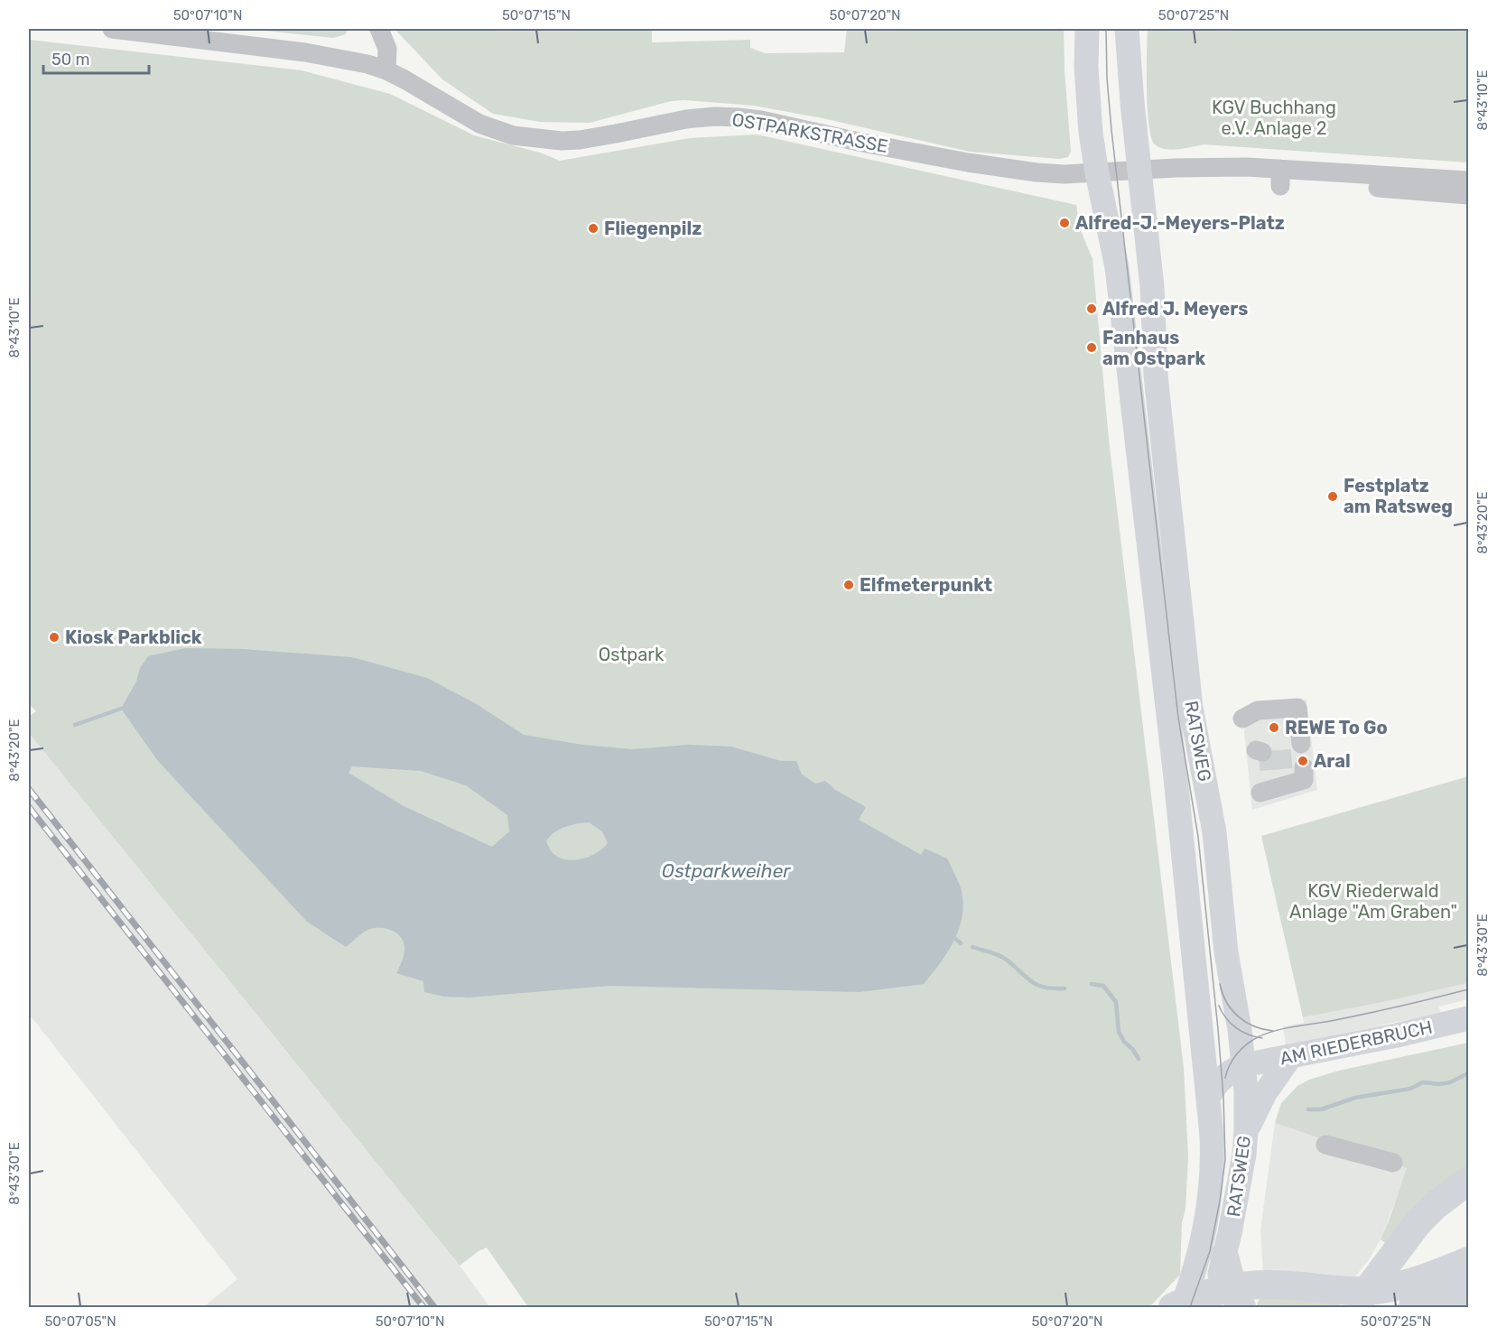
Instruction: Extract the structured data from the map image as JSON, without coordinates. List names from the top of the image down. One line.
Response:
{"streets":{"main road":["RATSWEG","AM RIEDERBRUCH"],"street":["OSTPARKSTRASSE"]},"crossings":[["OSTPARKSTRASSE","RATSWEG"],["RATSWEG","AM RIEDERBRUCH"]],"water":["Ostparkweiher"],"parks":["KGV Buchhang e.V. Anlage 2","Ostpark","KGV Riederwald Anlage \"Am Graben\""],"places":["Alfred-J.-Meyers-Platz","Fliegenpilz","Alfred J. Meyers","Fanhaus am Ostpark","Festplatz am Ratsweg","Elfmeterpunkt","Kiosk Parkblick","REWE To Go","Aral"],"scale_bar":"50 m","coordinates":["50°07'10\"N","50°07'15\"N","50°07'20\"N","50°07'25\"N","8°43'10\"E","8°43'20\"E","8°43'30\"E","50°07'05\"N"]}
